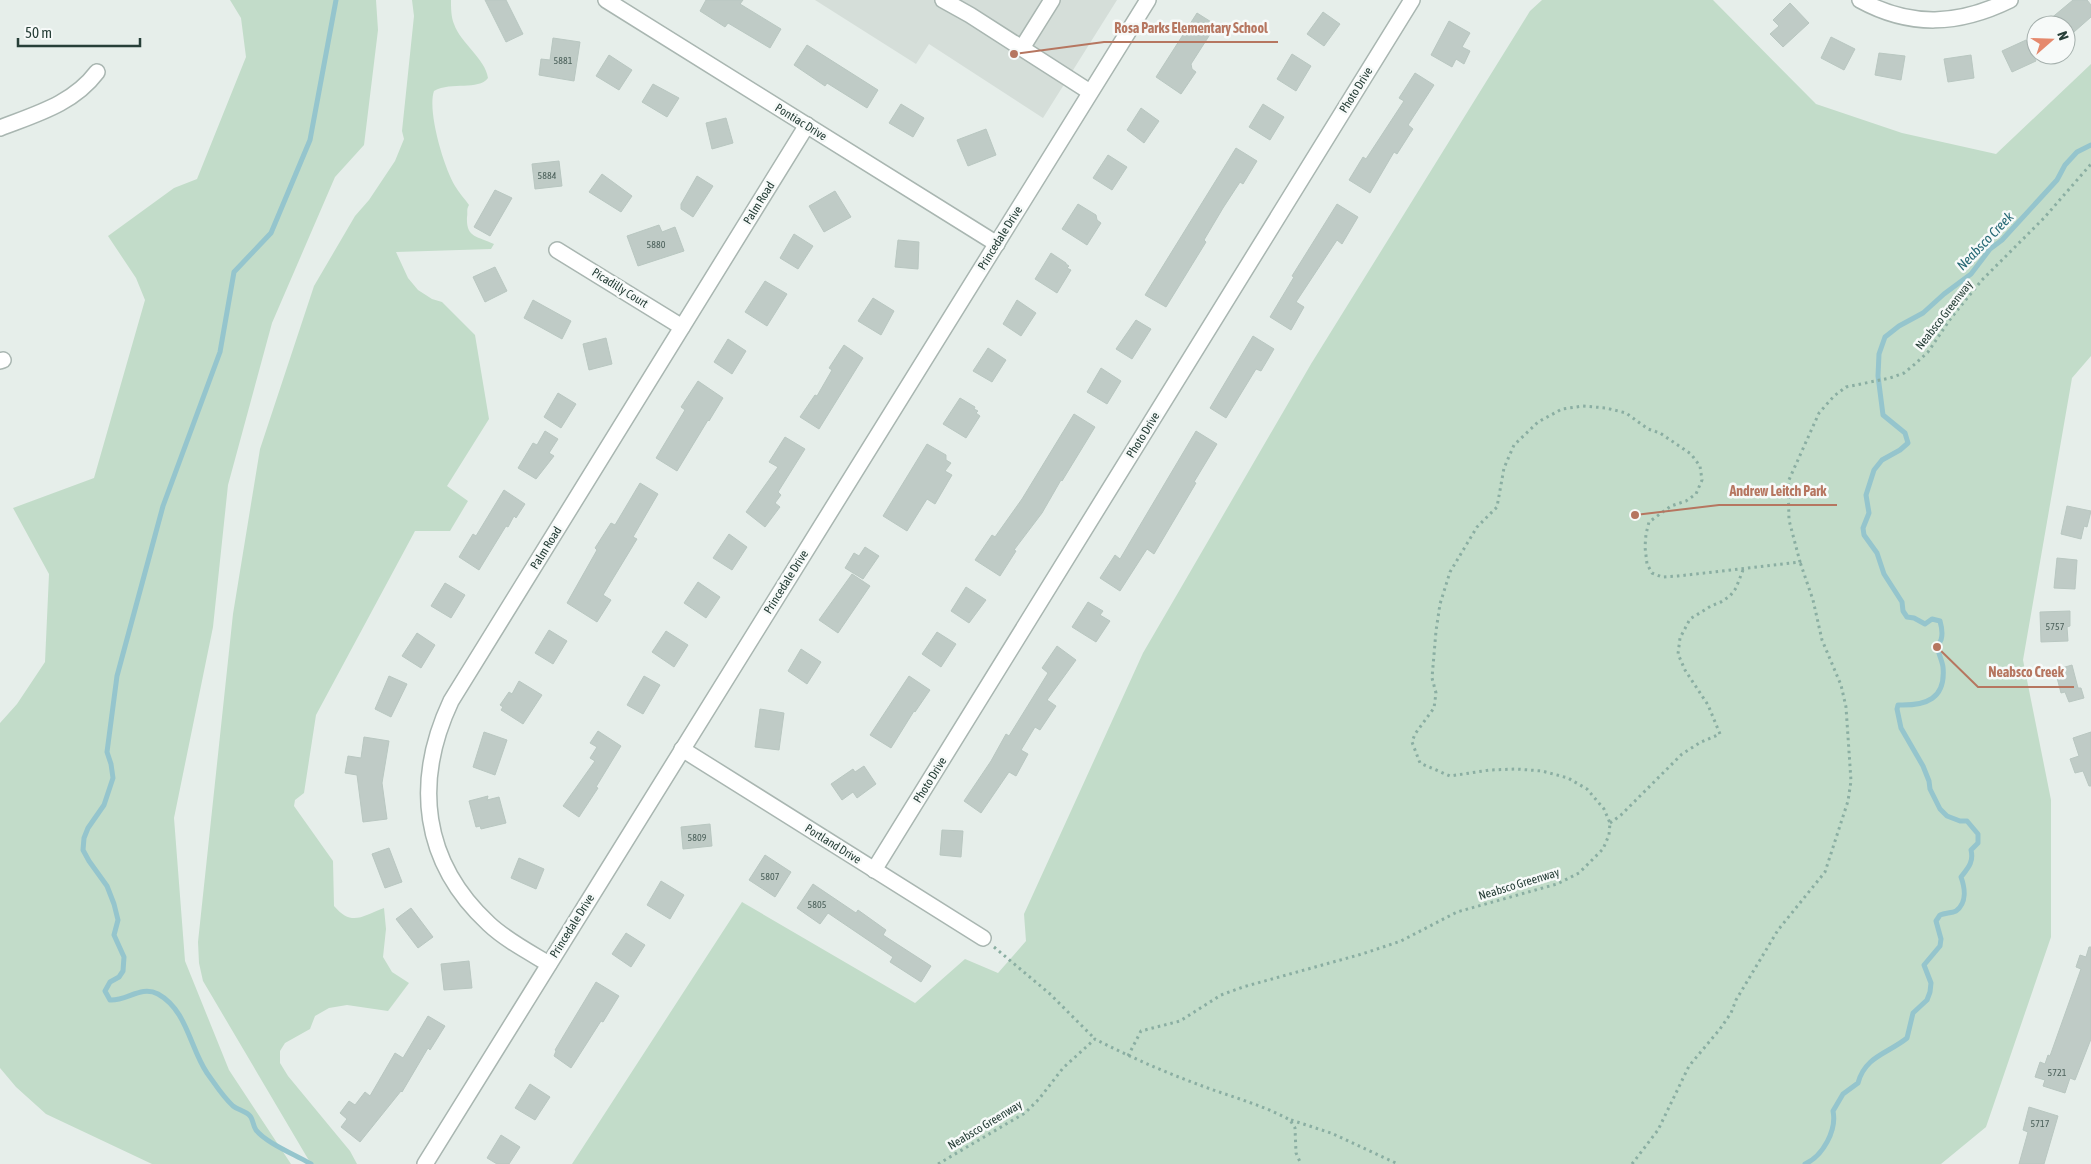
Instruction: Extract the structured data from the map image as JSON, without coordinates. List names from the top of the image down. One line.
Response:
{"streets":{"street":["Photo Drive","Pontiac Drive","Palm Road","Princedale Drive","Picadilly Court","Portland Drive"],"path":["Neabsco Greenway"]},"crossings":[["Photo Drive","Portland Drive"],["Pontiac Drive","Palm Road"],["Pontiac Drive","Princedale Drive"],["Palm Road","Princedale Drive"],["Palm Road","Picadilly Court"],["Princedale Drive","Portland Drive"]],"water":["Neabsco Creek"],"places":["Rosa Parks Elementary School","Andrew Leitch Park","Neabsco Creek"],"house_numbers":["5881","5884","5880","5757","5809","5807","5805","5721","5717"],"scale_bar":"50 m","north":"right"}
